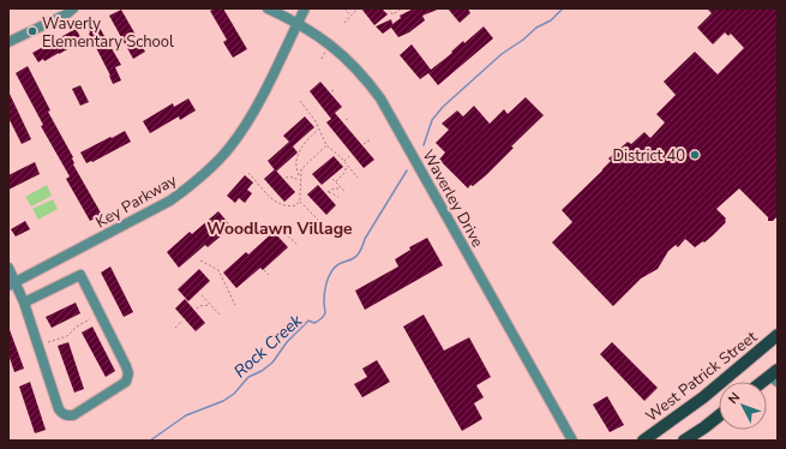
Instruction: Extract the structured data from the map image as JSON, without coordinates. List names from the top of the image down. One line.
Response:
{"streets":{"main road":["West Patrick Street"],"street":["Waverley Drive","Key Parkway"]},"crossings":[["Waverley Drive","Key Parkway"]],"districts":["Woodlawn Village"],"water":["Rock Creek"],"places":["Waverly Elementary School","District 40"],"north":"top left"}
